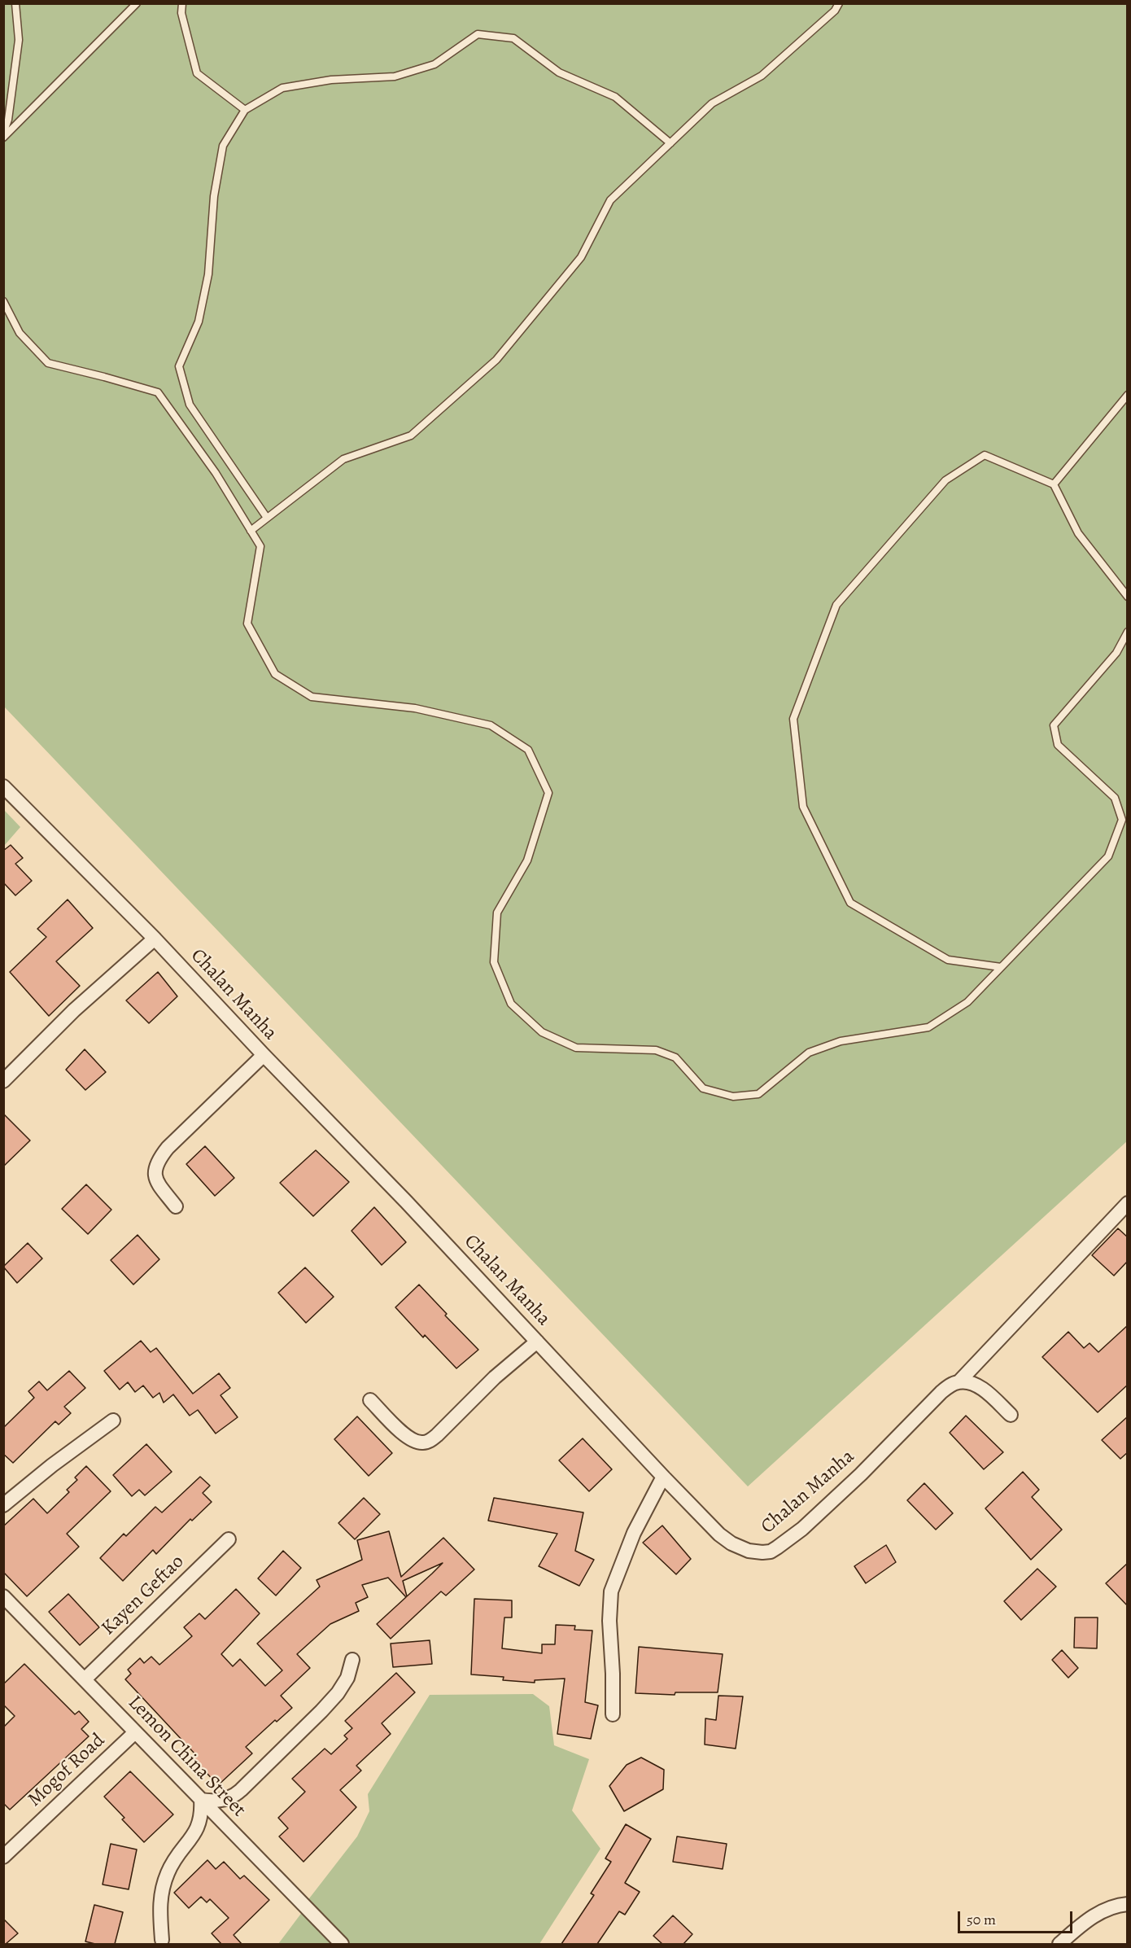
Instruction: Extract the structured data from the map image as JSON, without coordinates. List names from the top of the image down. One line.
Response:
{"streets":{"street":["Chalan Manha","Kayen Geftao","Lemon China Street","Mogof Road"]},"crossings":[["Kayen Geftao","Lemon China Street"],["Lemon China Street","Mogof Road"]],"scale_bar":"50 m"}
